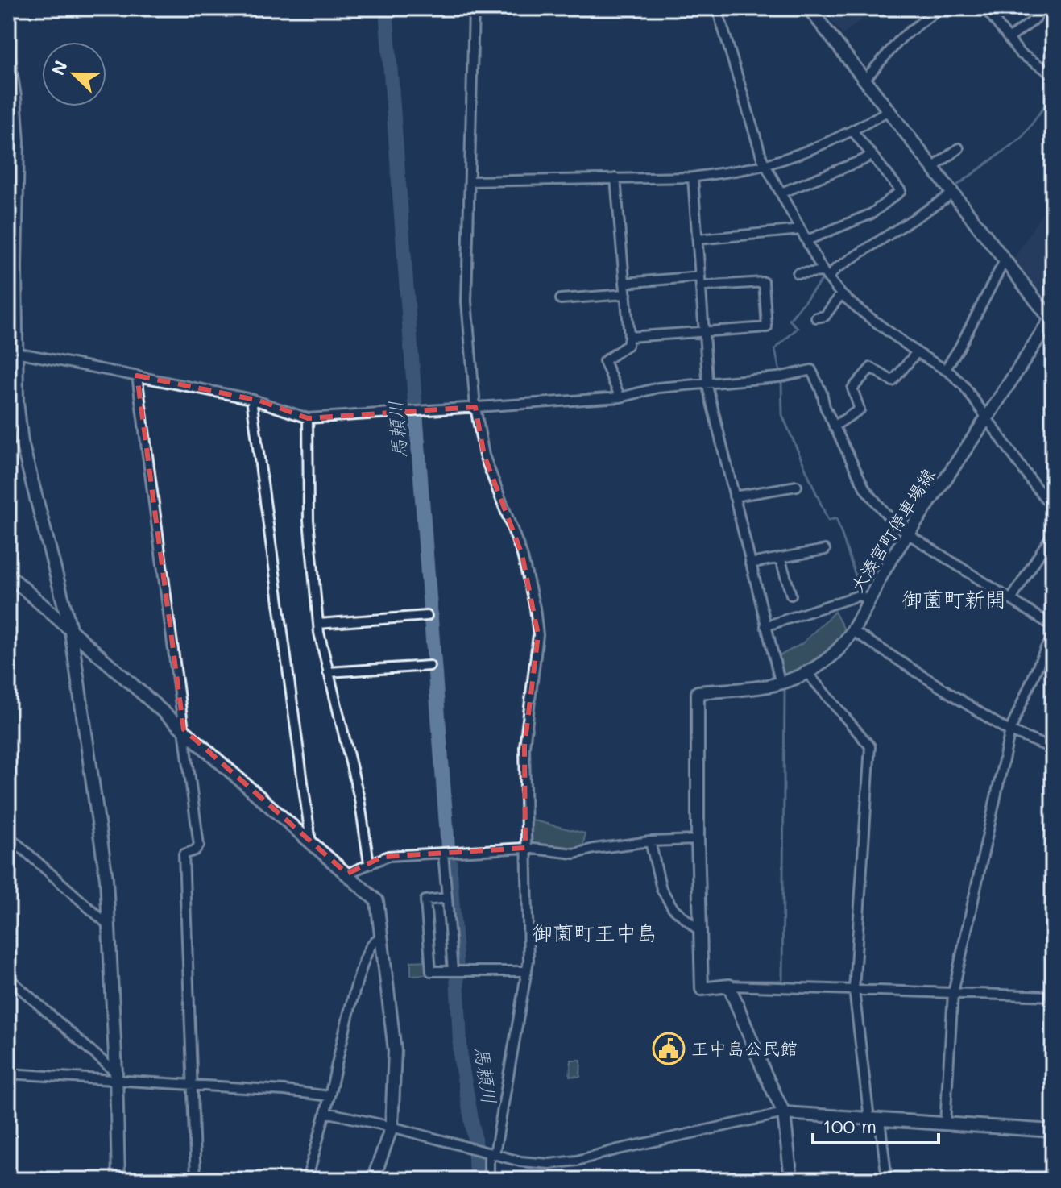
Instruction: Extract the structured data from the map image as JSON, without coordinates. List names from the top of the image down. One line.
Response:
{"streets":{"street":["大湊宮町停車場線"]},"districts":["御薗町新開","御薗町王中島"],"water":["馬頼川"],"places":{"public building":["王中島公民館"]},"scale_bar":"100 m","north":"top left"}
